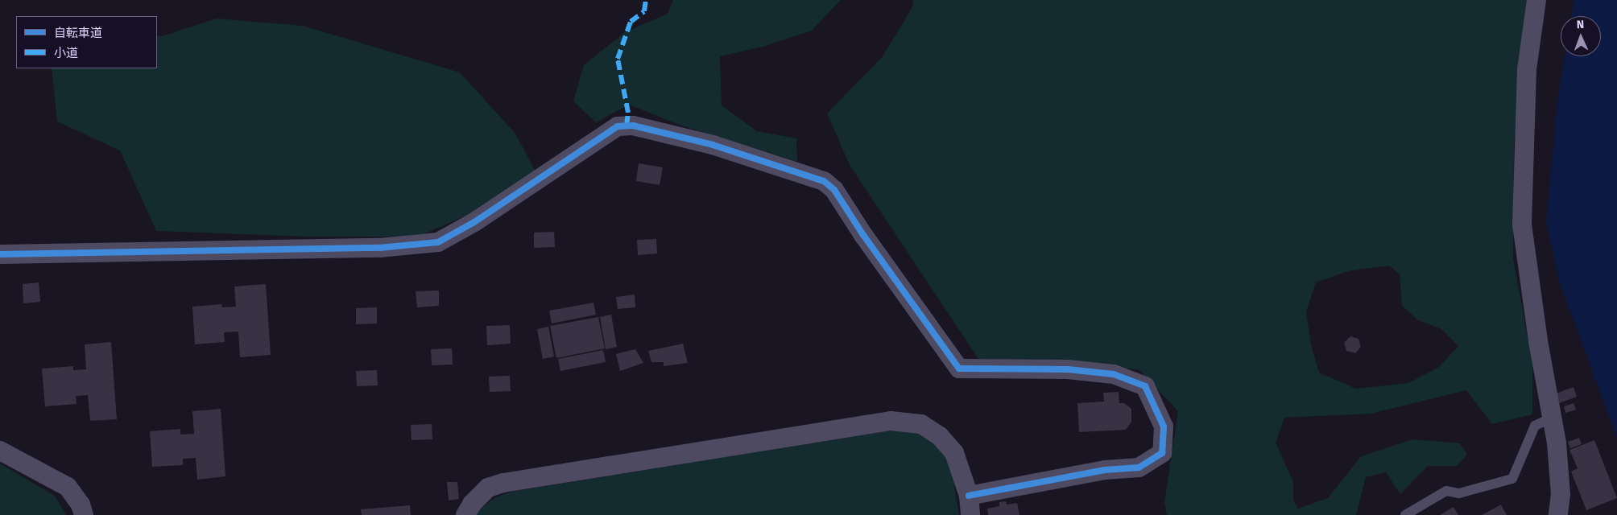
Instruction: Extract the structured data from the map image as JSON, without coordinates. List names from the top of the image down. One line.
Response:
{"legend":["自転車道","小道"],"north":"top"}
